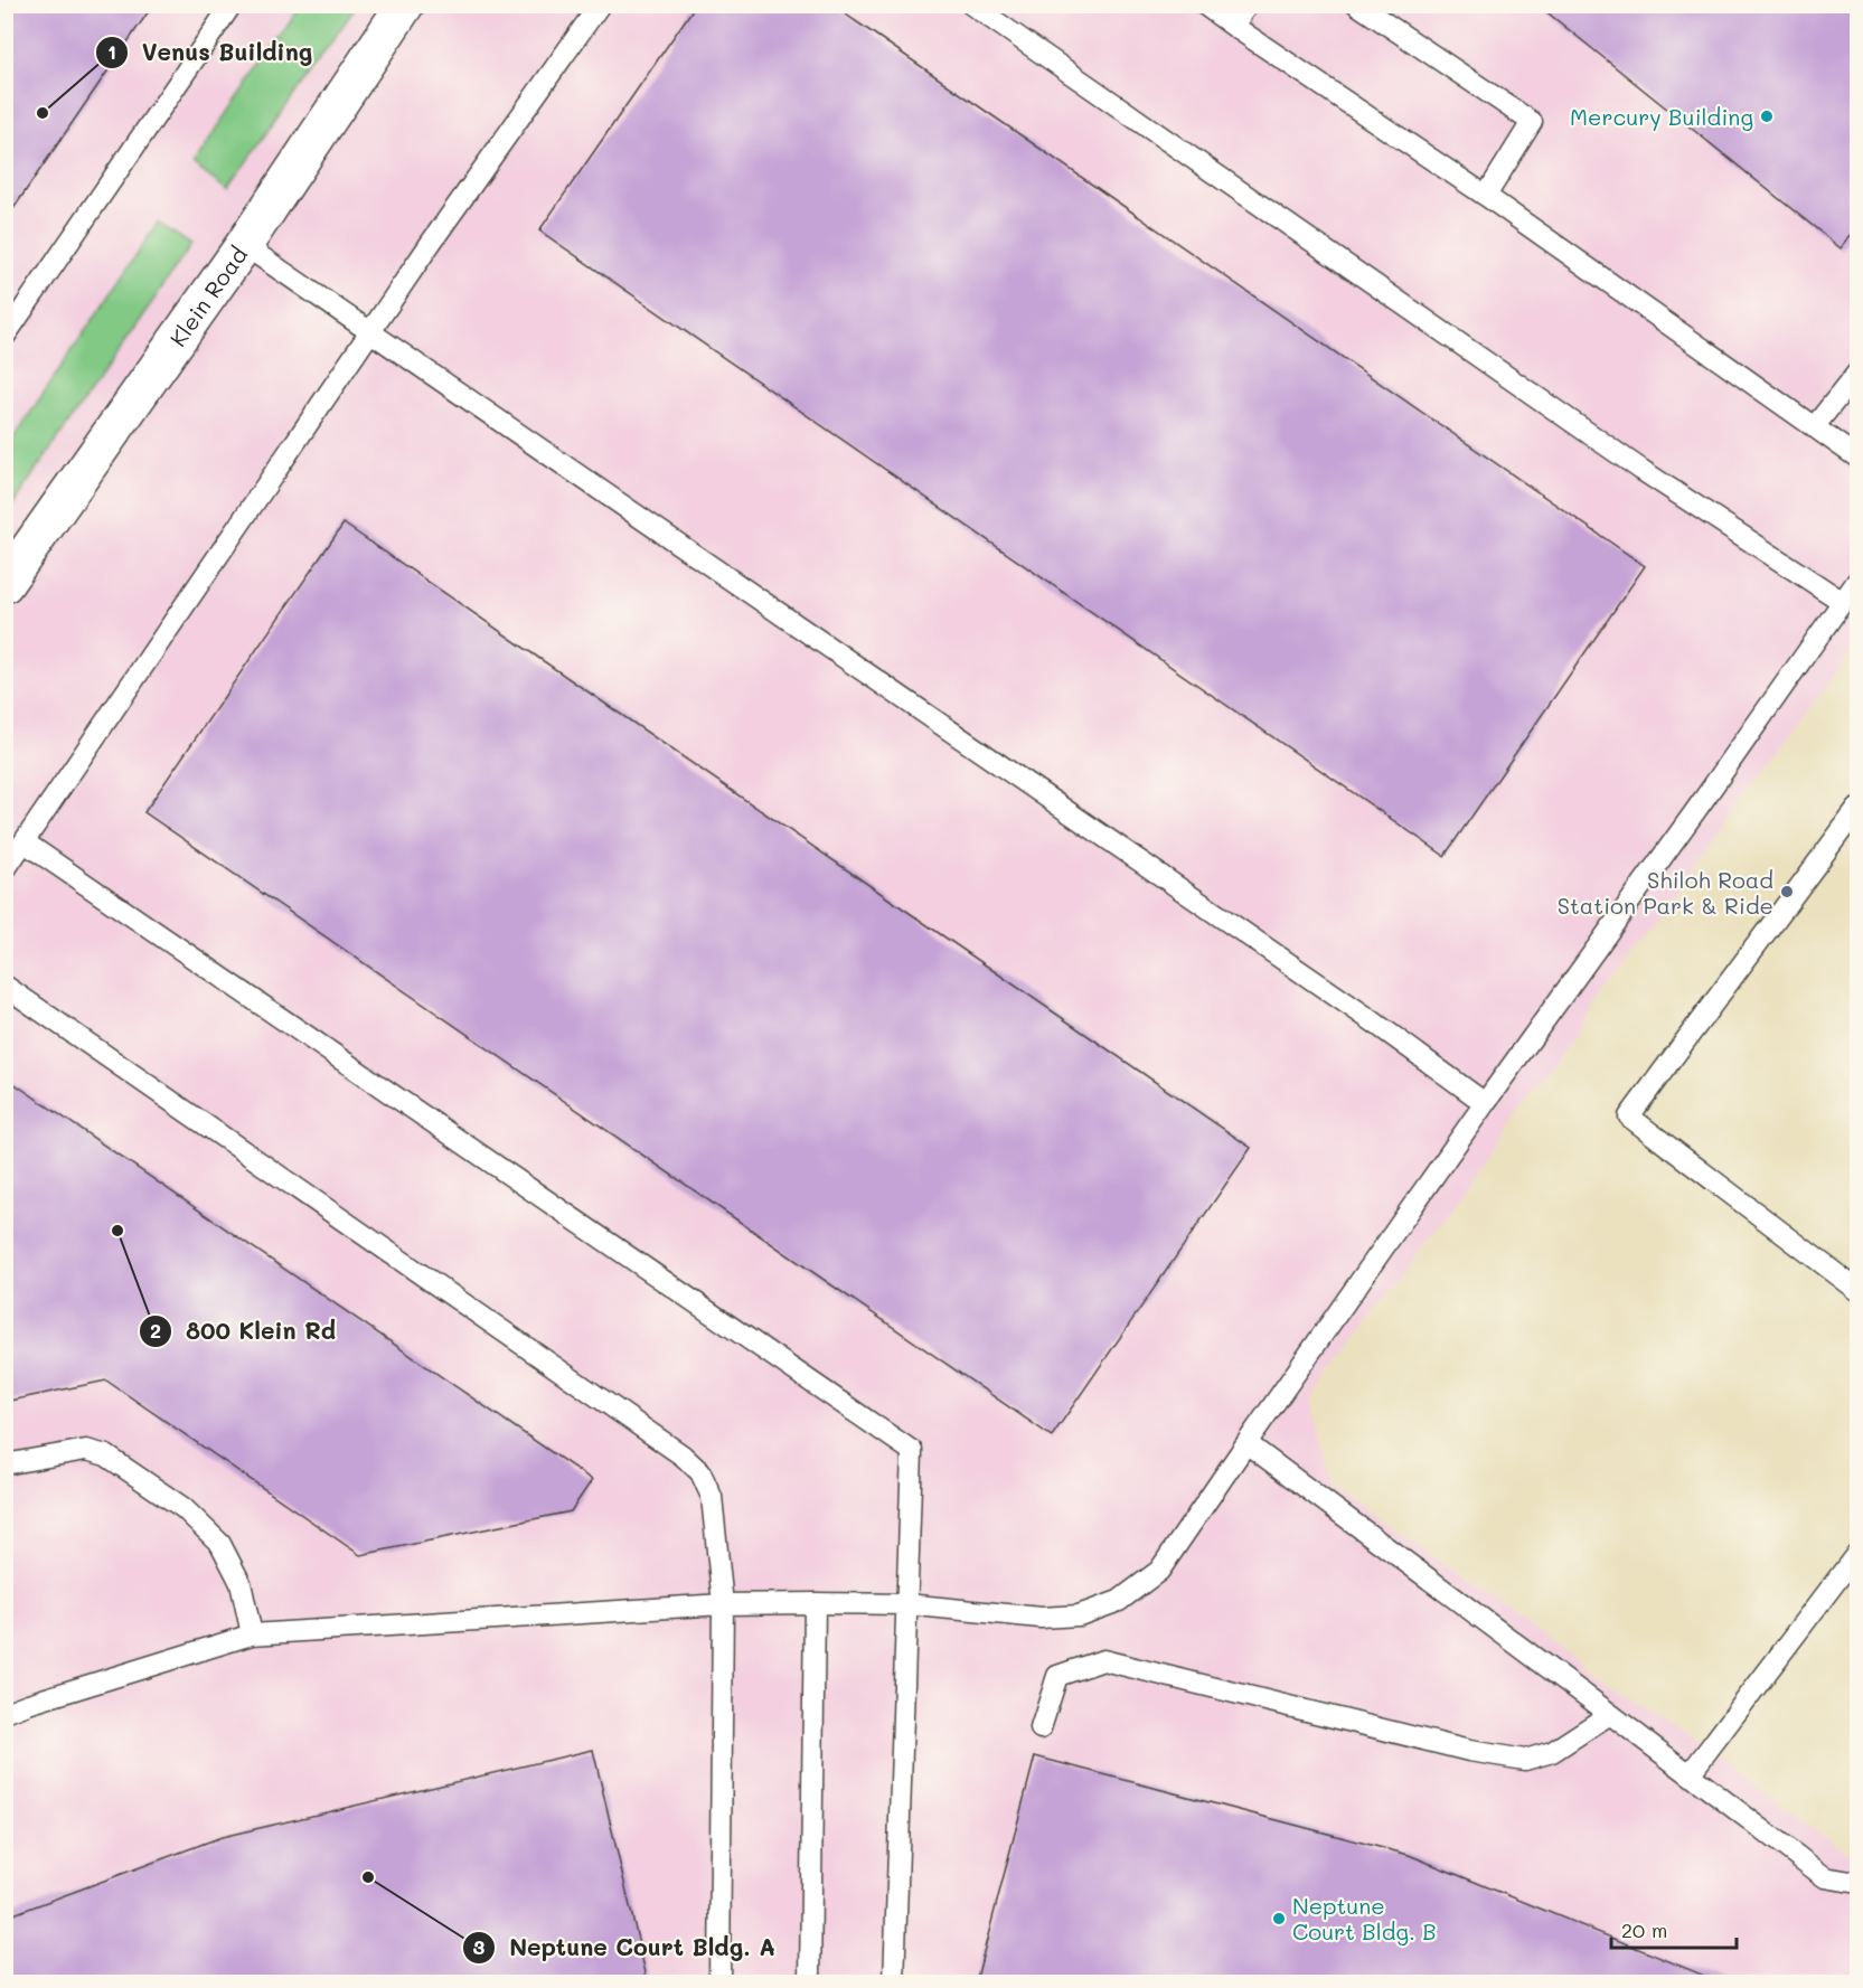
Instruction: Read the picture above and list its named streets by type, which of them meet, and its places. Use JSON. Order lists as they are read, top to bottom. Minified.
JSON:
{"streets":{"street":["Klein Road"]},"places":["Venus Building","Mercury Building","Shiloh Road Station Park & Ride","800 Klein Rd","Neptune Court Bldg. A","Neptune Court Bldg. B"],"scale_bar":"20 m"}
